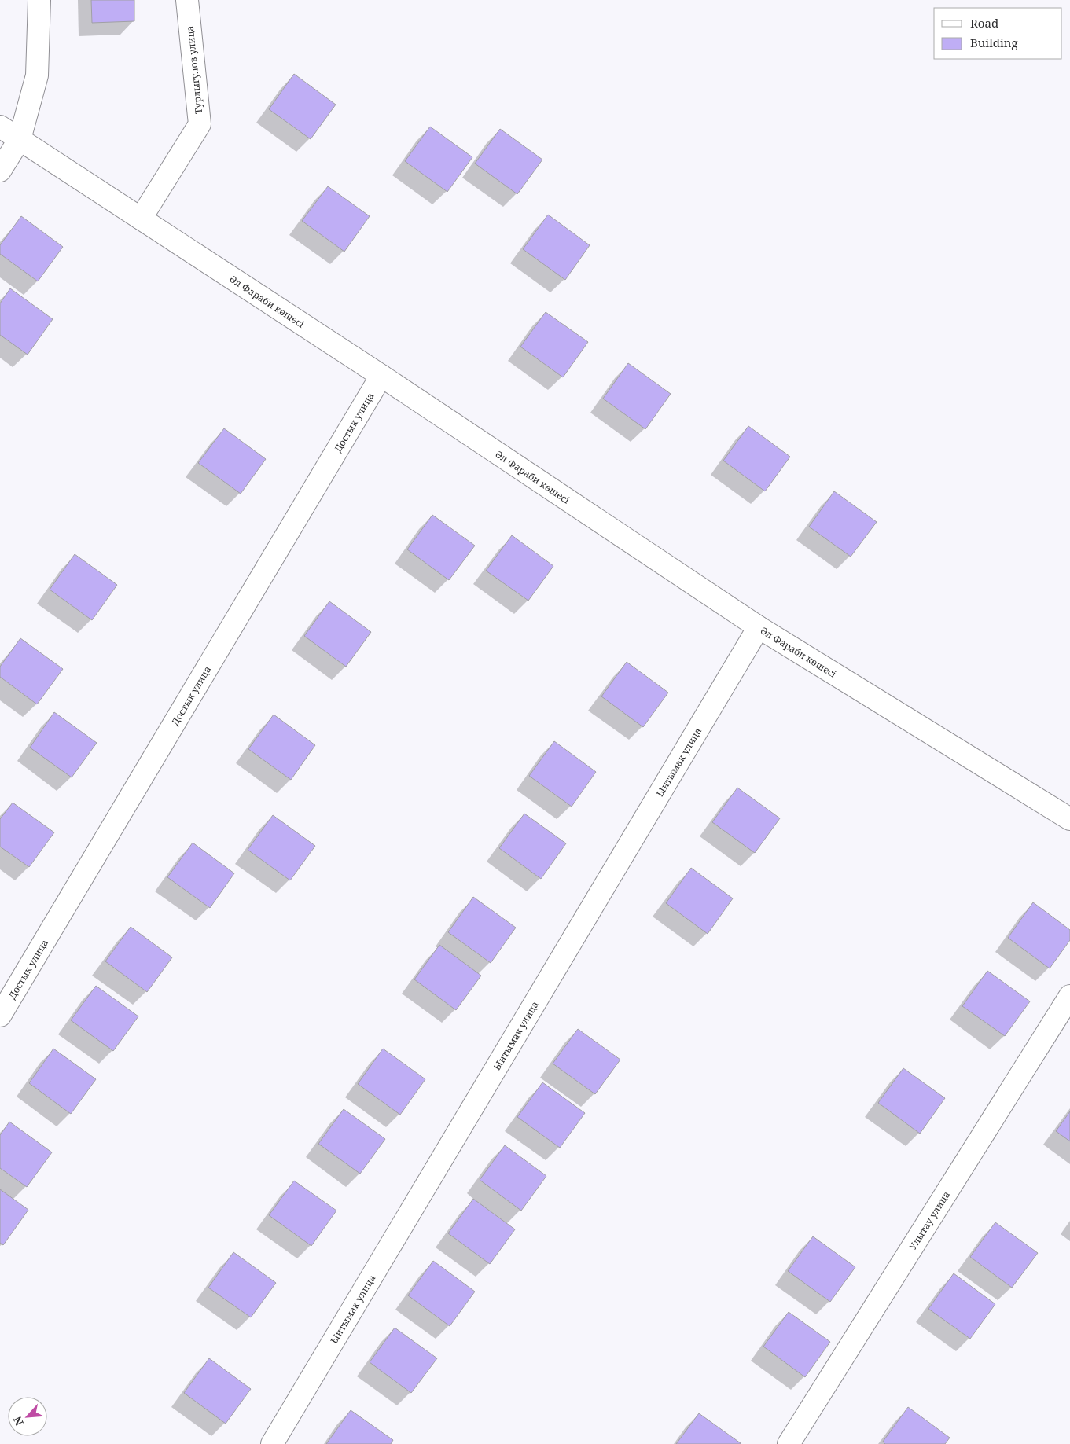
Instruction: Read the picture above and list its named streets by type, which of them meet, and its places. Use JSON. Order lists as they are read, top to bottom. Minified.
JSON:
{"streets":{"street":["Турлыгулов улица","Әл Фараби көшесі","Достык улица","Ынтымак улица","Улытау улица"]},"crossings":[["Турлыгулов улица","Әл Фараби көшесі"],["Әл Фараби көшесі","Достык улица"],["Әл Фараби көшесі","Ынтымак улица"]],"legend":["Road","Building"],"north":"bottom left"}
